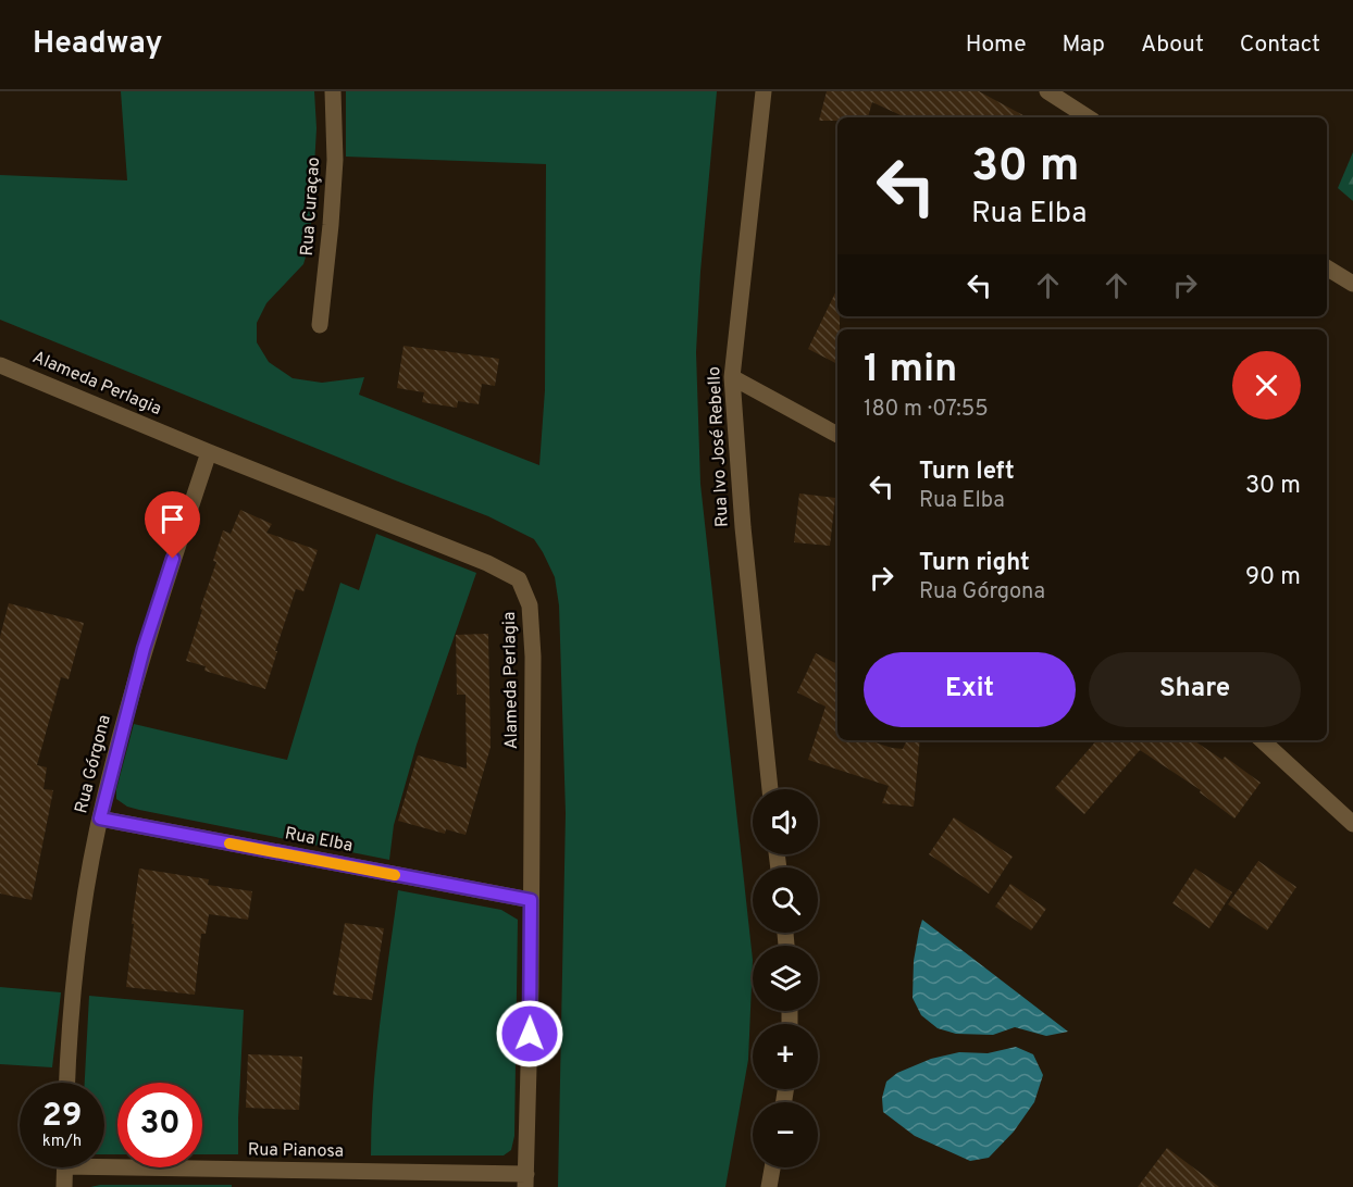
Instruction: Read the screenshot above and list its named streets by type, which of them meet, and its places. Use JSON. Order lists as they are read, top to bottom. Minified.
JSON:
{"streets":{"street":["Rua Curaçao","Alameda Perlagia","Rua Ivo José Rebello","Rua Górgona","Rua Elba","Rua Pianosa"]},"crossings":[["Alameda Perlagia","Rua Górgona"],["Alameda Perlagia","Rua Elba"],["Alameda Perlagia","Rua Pianosa"],["Rua Górgona","Rua Elba"]],"page":{"header":"Headway","nav":["Home","Map","About","Contact"],"turn":["30 m","Rua Elba"],"heading":["1 min","180 m · 07:55"],"list":[{"name":"Turn left","note":"Rua Elba","value":"30 m"},{"name":"Turn right","note":"Rua Górgona","value":"90 m"}],"buttons":["Exit","Share"],"map_buttons":["+","−"],"speed":"29 km/h","limit":"30"}}
